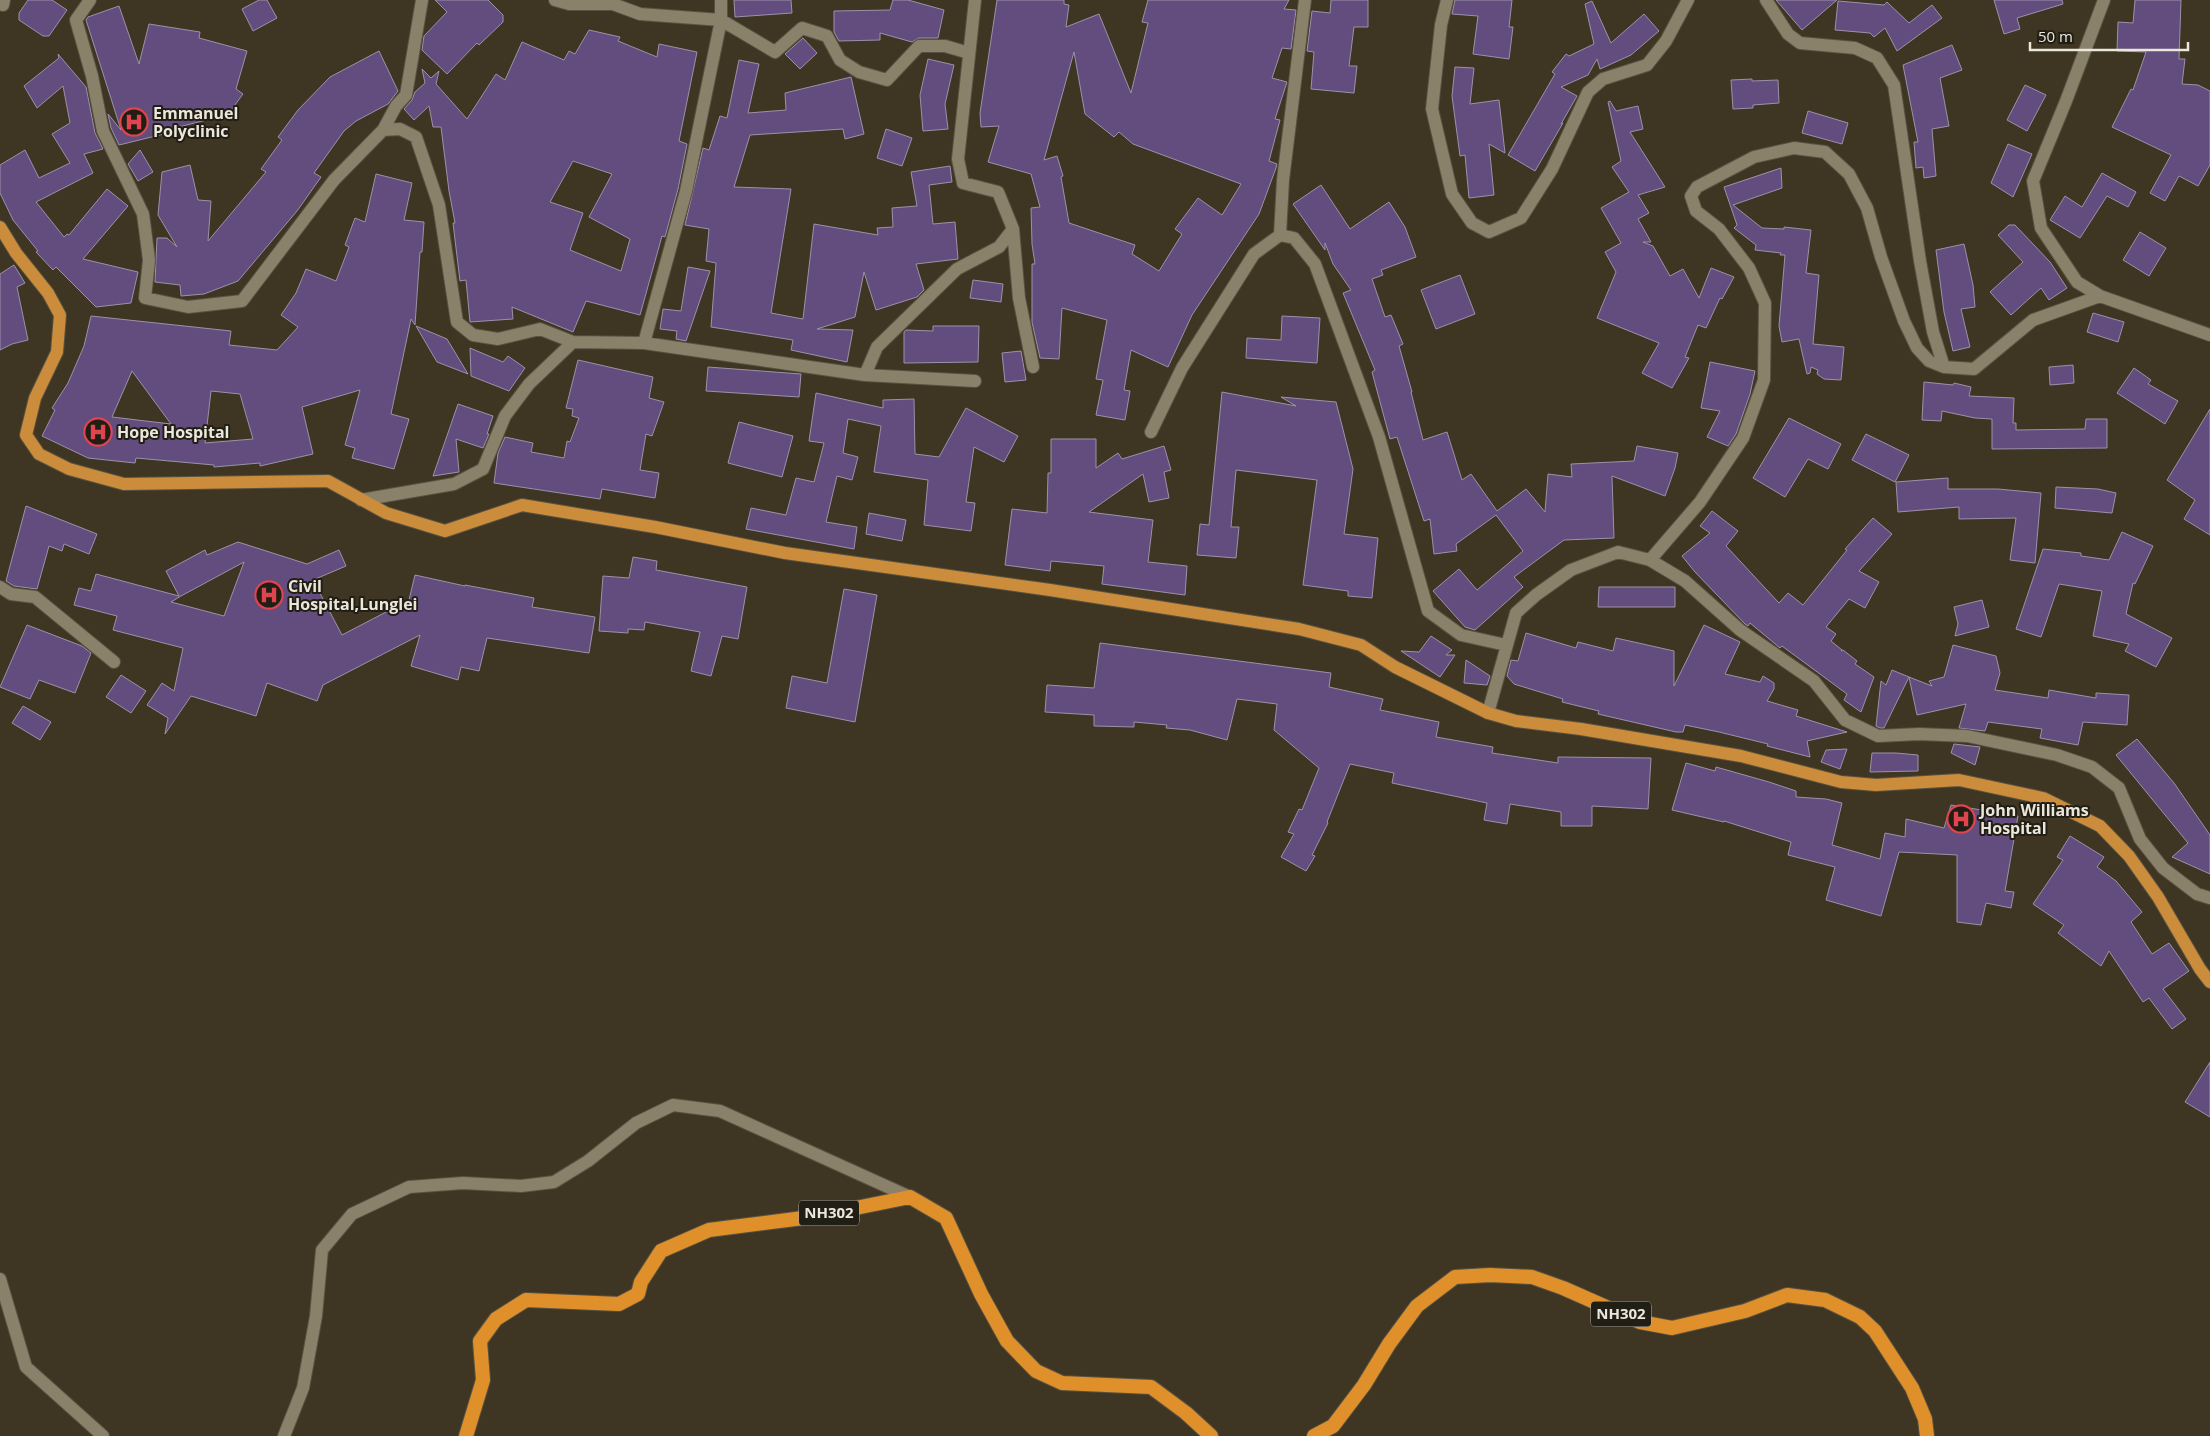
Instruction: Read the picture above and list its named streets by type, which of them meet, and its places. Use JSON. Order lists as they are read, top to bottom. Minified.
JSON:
{"streets":{"highway":["NH302"]},"places":{"hospital":["Emmanuel Polyclinic","Hope Hospital","Civil Hospital,Lunglei","John Williams Hospital"]},"scale_bar":"50 m"}
